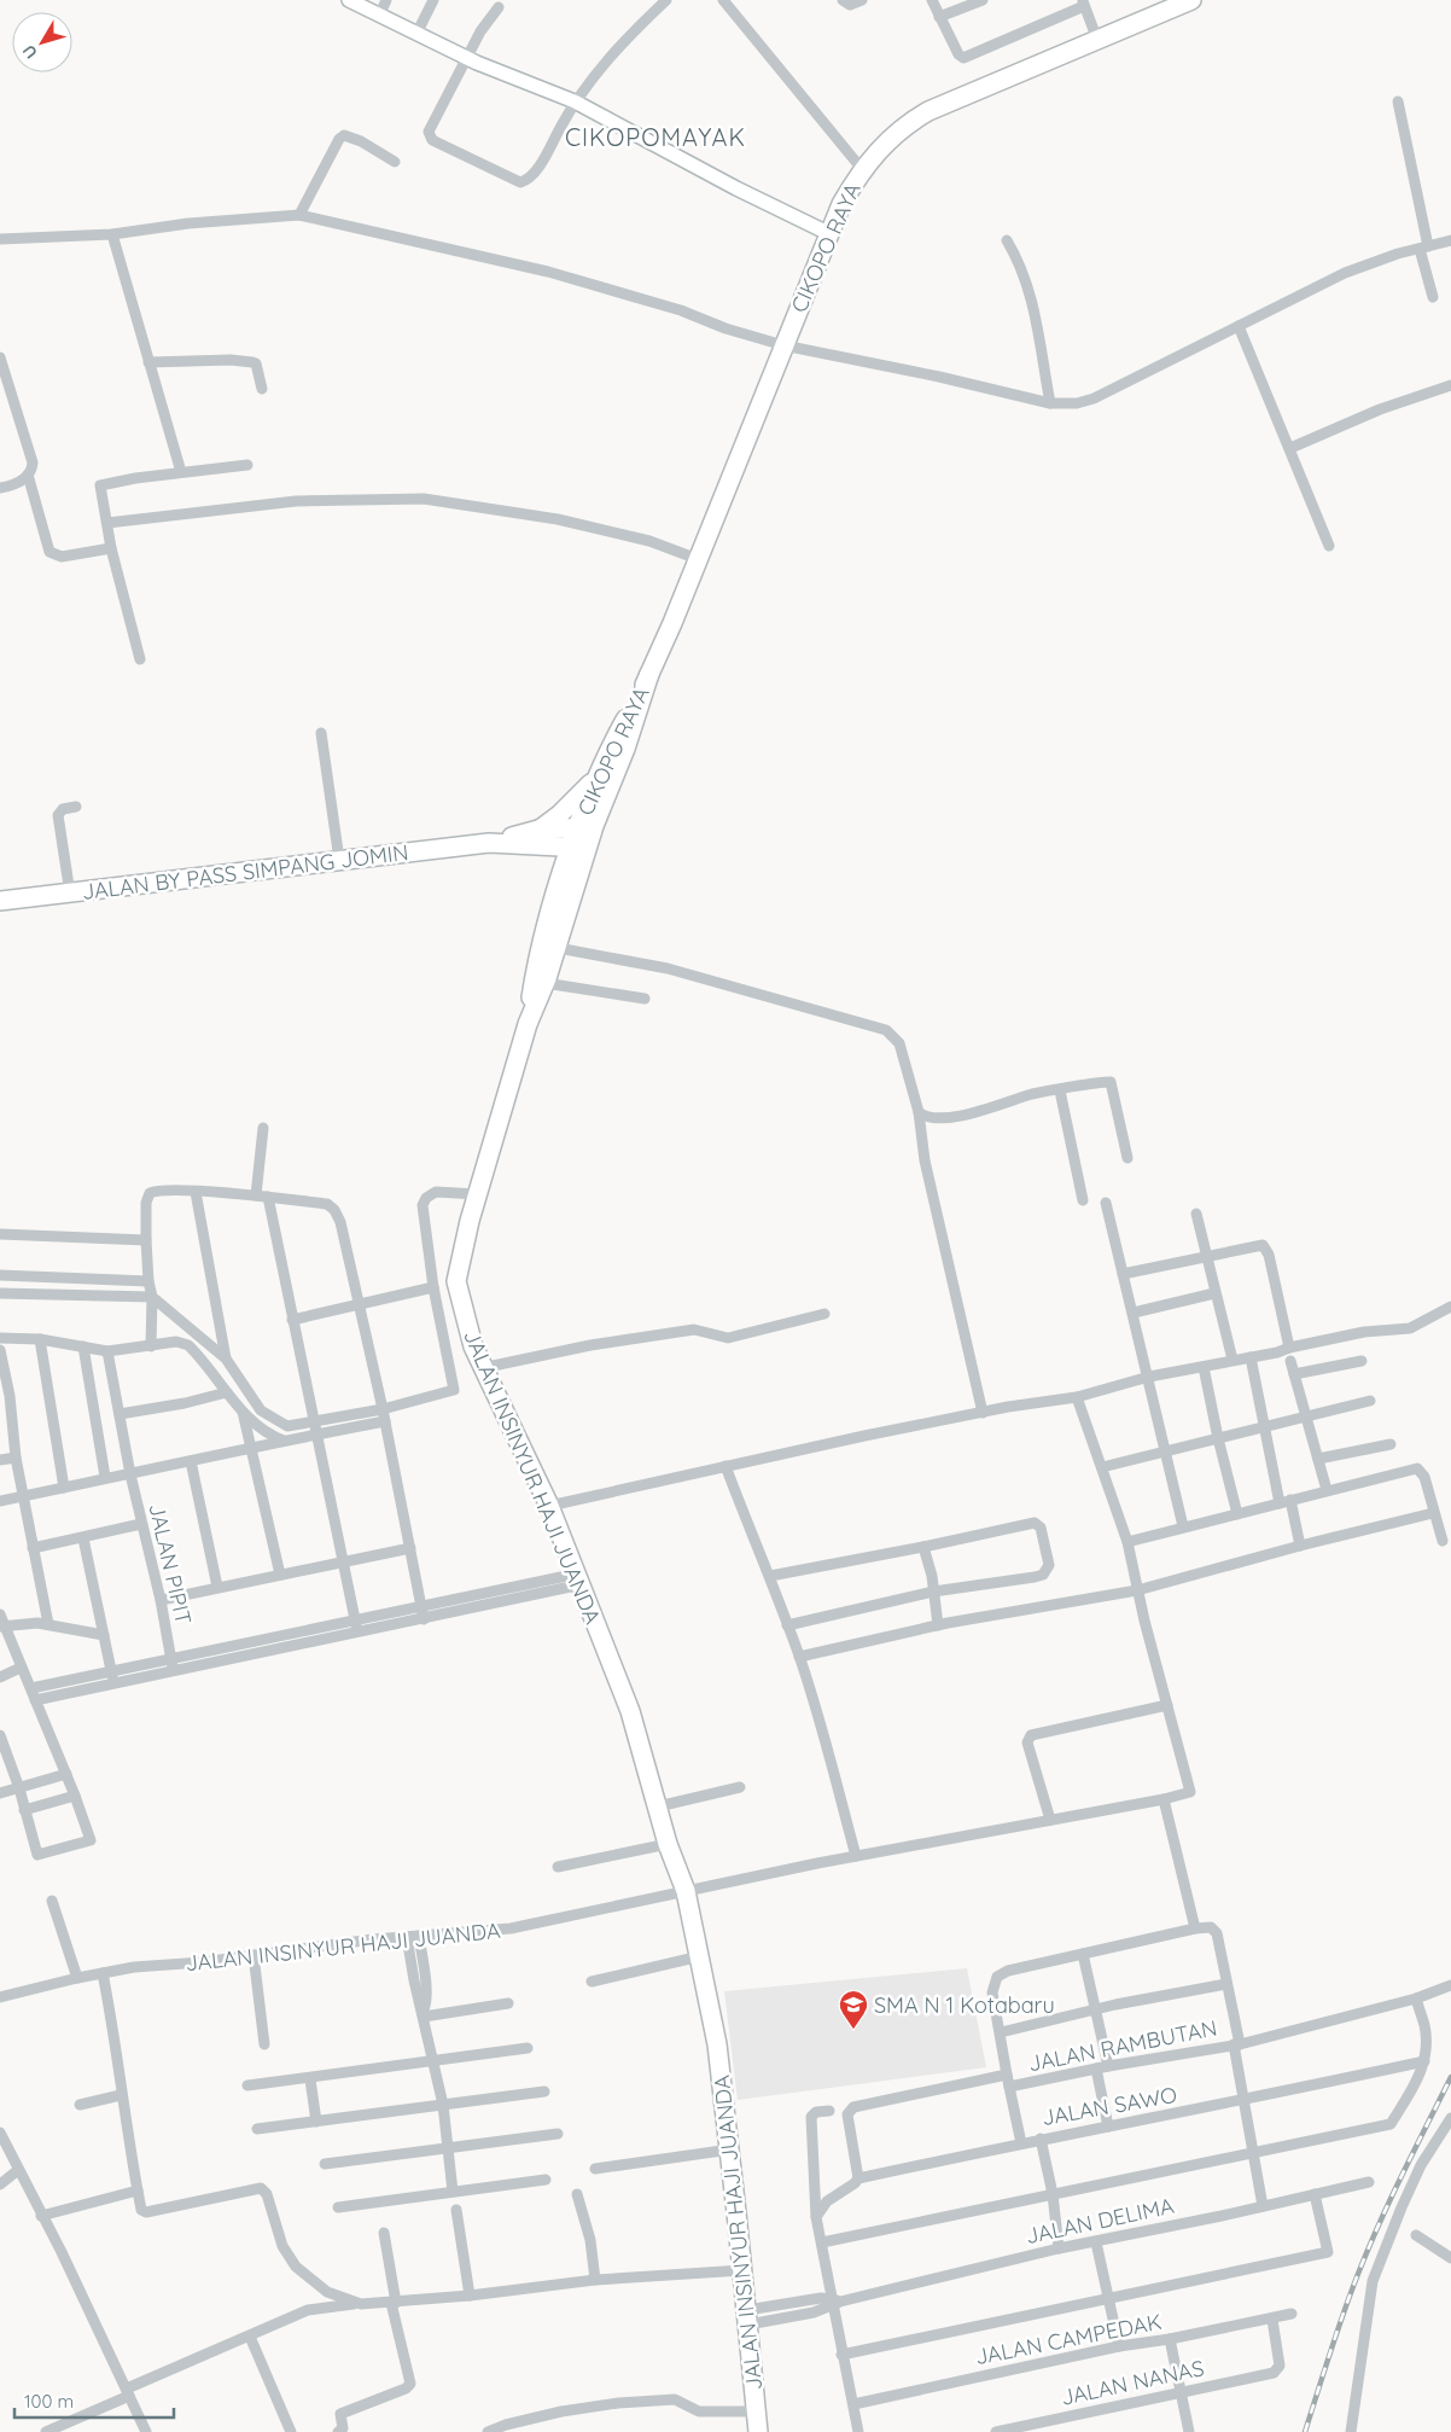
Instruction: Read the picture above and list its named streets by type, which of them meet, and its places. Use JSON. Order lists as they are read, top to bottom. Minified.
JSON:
{"streets":{"highway":["CIKOPO RAYA","JALAN BY PASS SIMPANG JOMIN","JALAN INSINYUR HAJI JUANDA"],"street":["JALAN PIPIT","JALAN RAMBUTAN","JALAN SAWO","JALAN DELIMA","JALAN CAMPEDAK","JALAN NANAS"]},"crossings":[["CIKOPO RAYA","JALAN BY PASS SIMPANG JOMIN"],["JALAN BY PASS SIMPANG JOMIN","JALAN INSINYUR HAJI JUANDA"],["JALAN INSINYUR HAJI JUANDA","JALAN DELIMA"],["JALAN RAMBUTAN","JALAN SAWO"],["JALAN CAMPEDAK","JALAN NANAS"]],"districts":["CIKOPOMAYAK"],"places":{"school or university":["SMA N 1 Kotabaru"]},"scale_bar":"100 m","north":"bottom left"}
